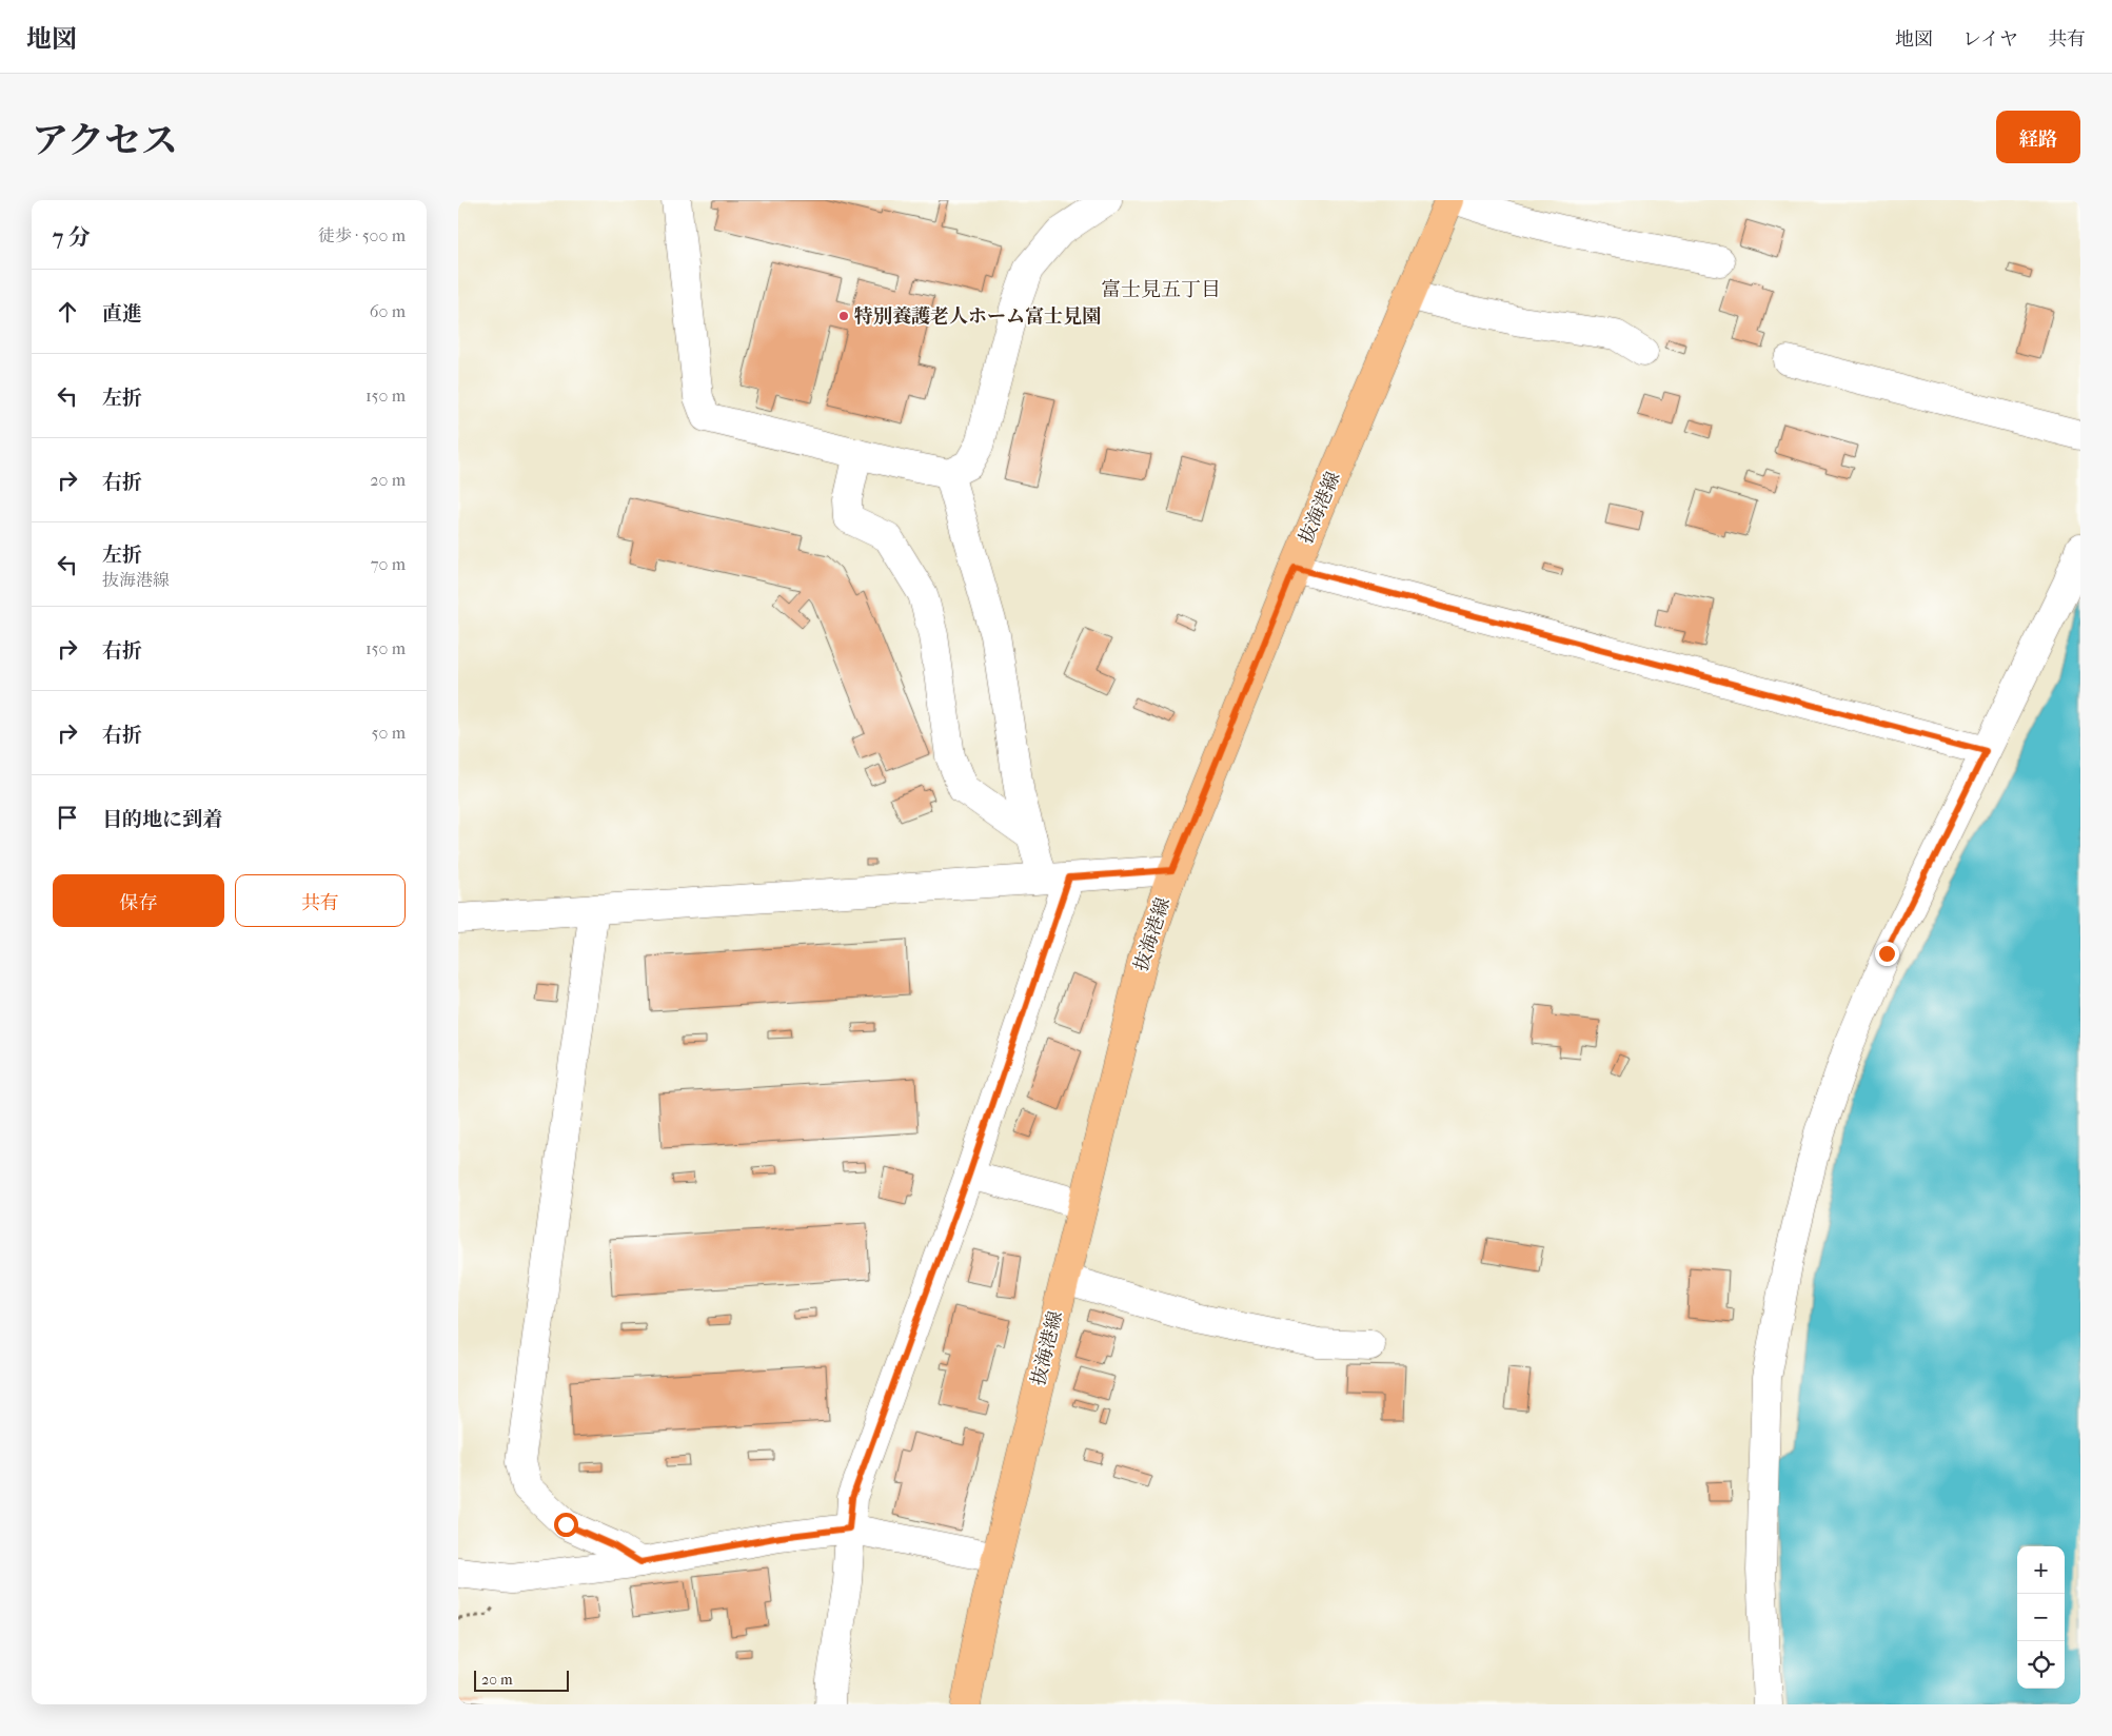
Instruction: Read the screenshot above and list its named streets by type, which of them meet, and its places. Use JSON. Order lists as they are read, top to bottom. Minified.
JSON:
{"streets":{"main road":["抜海港線"]},"districts":["富士見五丁目"],"places":["特別養護老人ホーム富士見園"],"scale_bar":"20 m","page":{"header":"地図","nav":["地図","レイヤ","共有"],"title":"アクセス","buttons":["経路",["保存","共有"]],"heading":["7 分","徒歩 · 500 m"],"list":[["直進","60 m"],["左折","150 m"],["右折","20 m"],["左折","抜海港線","70 m"],["右折","150 m"],["右折","50 m"],"目的地に到着"],"map_buttons":["+","−"],"scale":"20 m"}}
